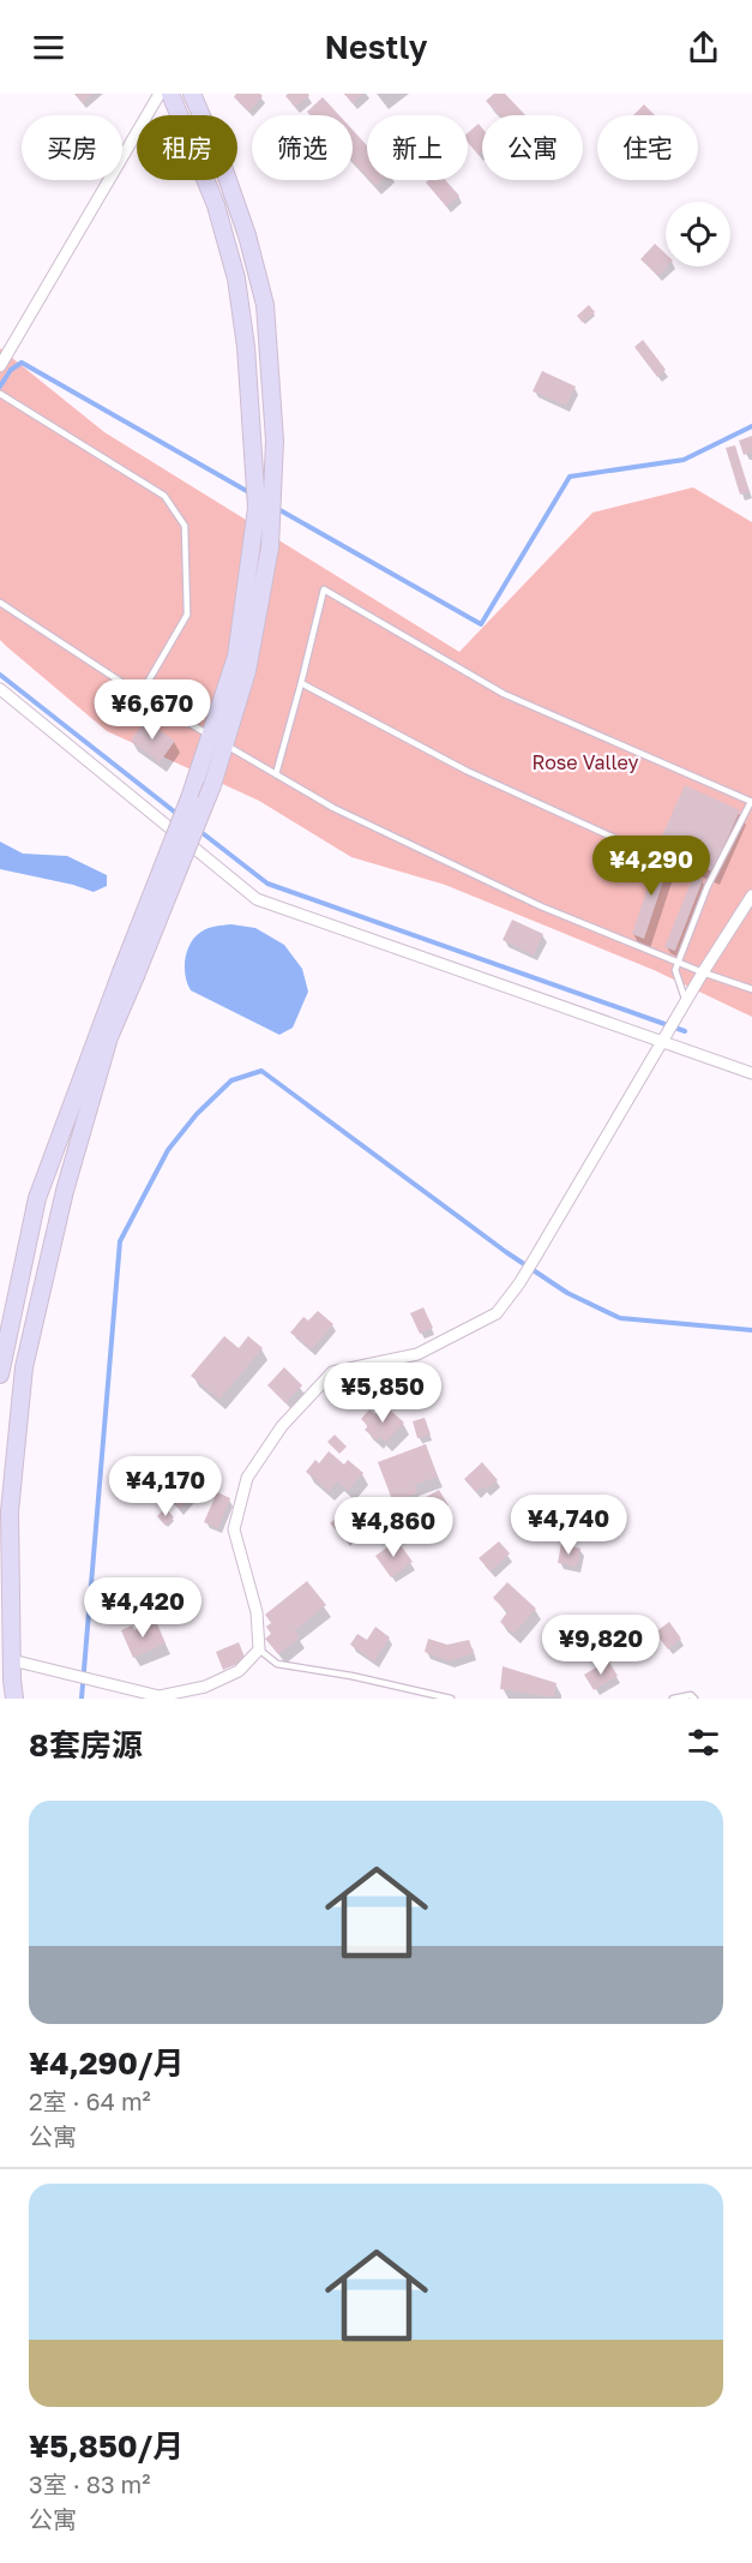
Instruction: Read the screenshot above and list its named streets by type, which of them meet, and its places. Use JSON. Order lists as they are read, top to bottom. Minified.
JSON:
{"parks":["Rose Valley"],"page":{"header":"Nestly","chip":["买房","租房","筛选","新上","公寓","住宅"],"price":["¥6,670","¥4,290","¥5,850","¥4,170","¥4,740","¥4,860","¥4,420","¥9,820"],"heading":"8套房源","list":[{"name":"¥4,290/月","note":"2室 · 64 m² · 公寓"},{"name":"¥5,850/月","note":"3室 · 83 m² · 公寓"}]}}
